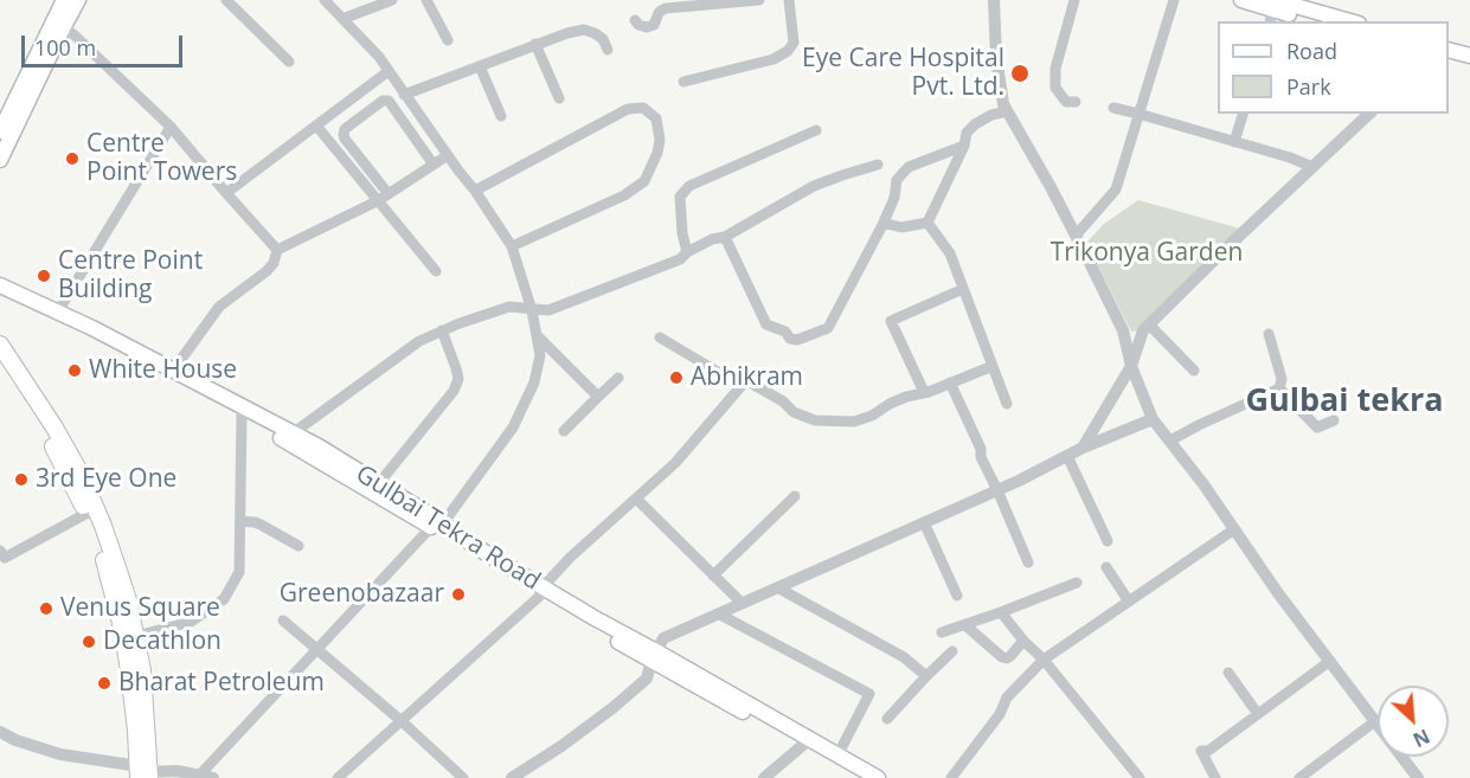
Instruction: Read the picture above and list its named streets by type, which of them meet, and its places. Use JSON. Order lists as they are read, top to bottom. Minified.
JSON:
{"streets":{"main road":["Gulbai Tekra Road"]},"districts":["Gulbai tekra"],"parks":["Trikonya Garden"],"places":["Eye Care Hospital Pvt. Ltd.","Centre Point Towers","Centre Point Building","White House","Abhikram","3rd Eye One","Greenobazaar","Venus Square","Decathlon","Bharat Petroleum"],"legend":["Road","Park"],"scale_bar":"100 m","north":"bottom right"}
